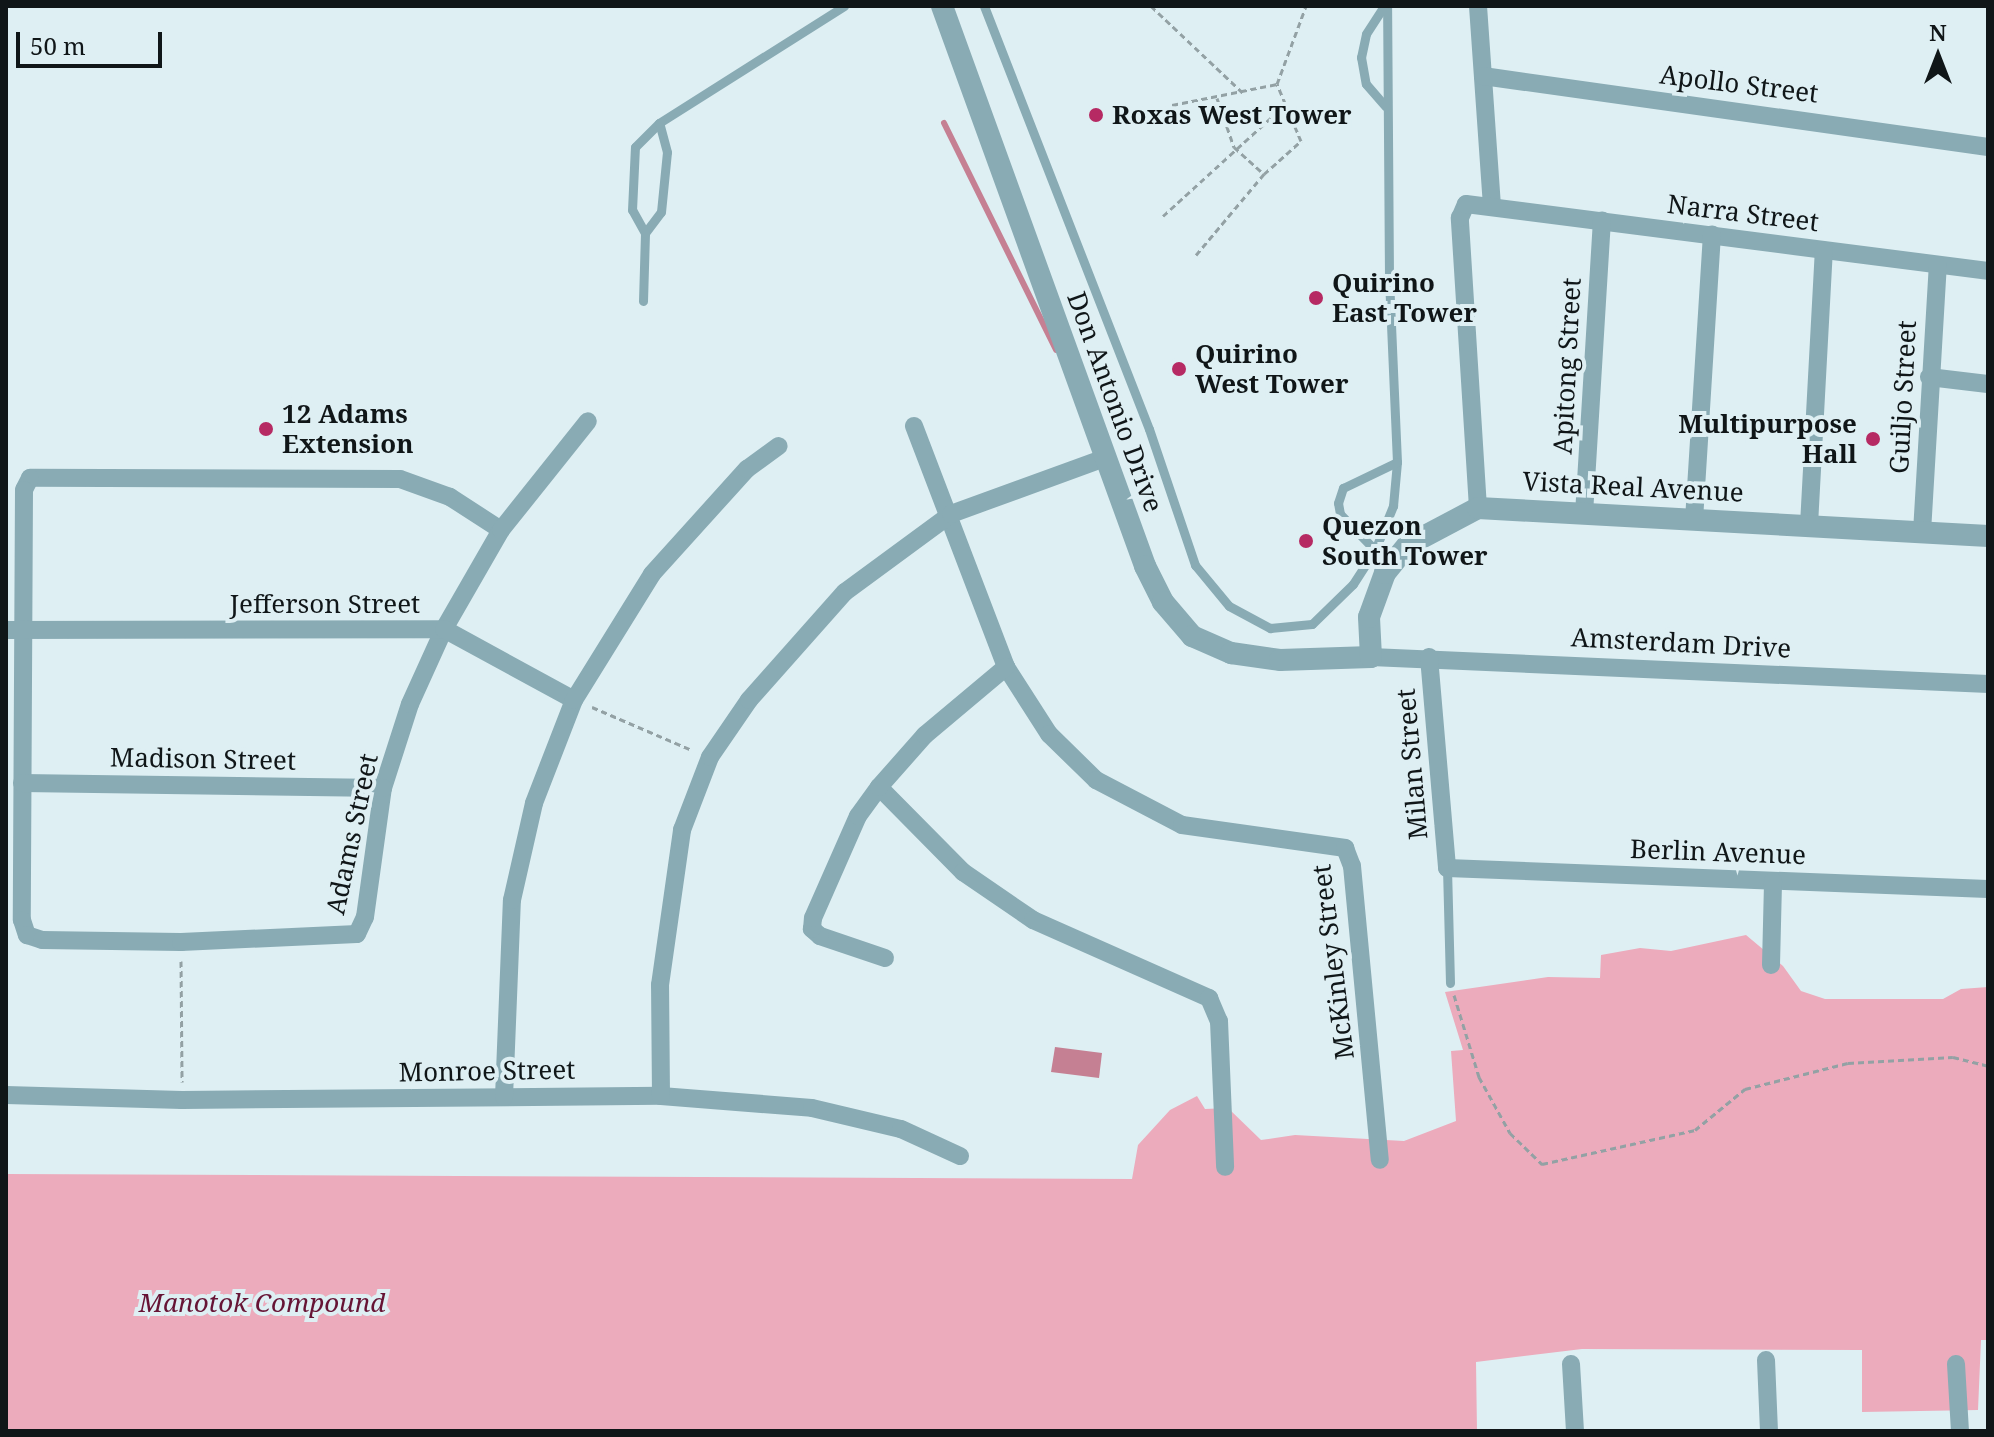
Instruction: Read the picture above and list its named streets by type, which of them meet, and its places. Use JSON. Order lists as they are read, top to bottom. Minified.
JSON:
{"streets":{"street":["Apollo Street","Narra Street","Apitong Street","Guiljo Street","Don Antonio Drive","Vista Real Avenue","Jefferson Street","Amsterdam Drive","Madison Street","Milan Street","Adams Street","Berlin Avenue","McKinley Street","Monroe Street"]},"crossings":[["Narra Street","Apitong Street"],["Narra Street","Guiljo Street"],["Apitong Street","Vista Real Avenue"],["Guiljo Street","Vista Real Avenue"],["Don Antonio Drive","Amsterdam Drive"],["Jefferson Street","Adams Street"],["Amsterdam Drive","Milan Street"],["Madison Street","Adams Street"],["Milan Street","Berlin Avenue"]],"parks":["Manotok Compound"],"places":["Roxas West Tower","Quirino East Tower","Quirino West Tower","12 Adams Extension","Multipurpose Hall","Quezon South Tower"],"scale_bar":"50 m","north":"top"}
